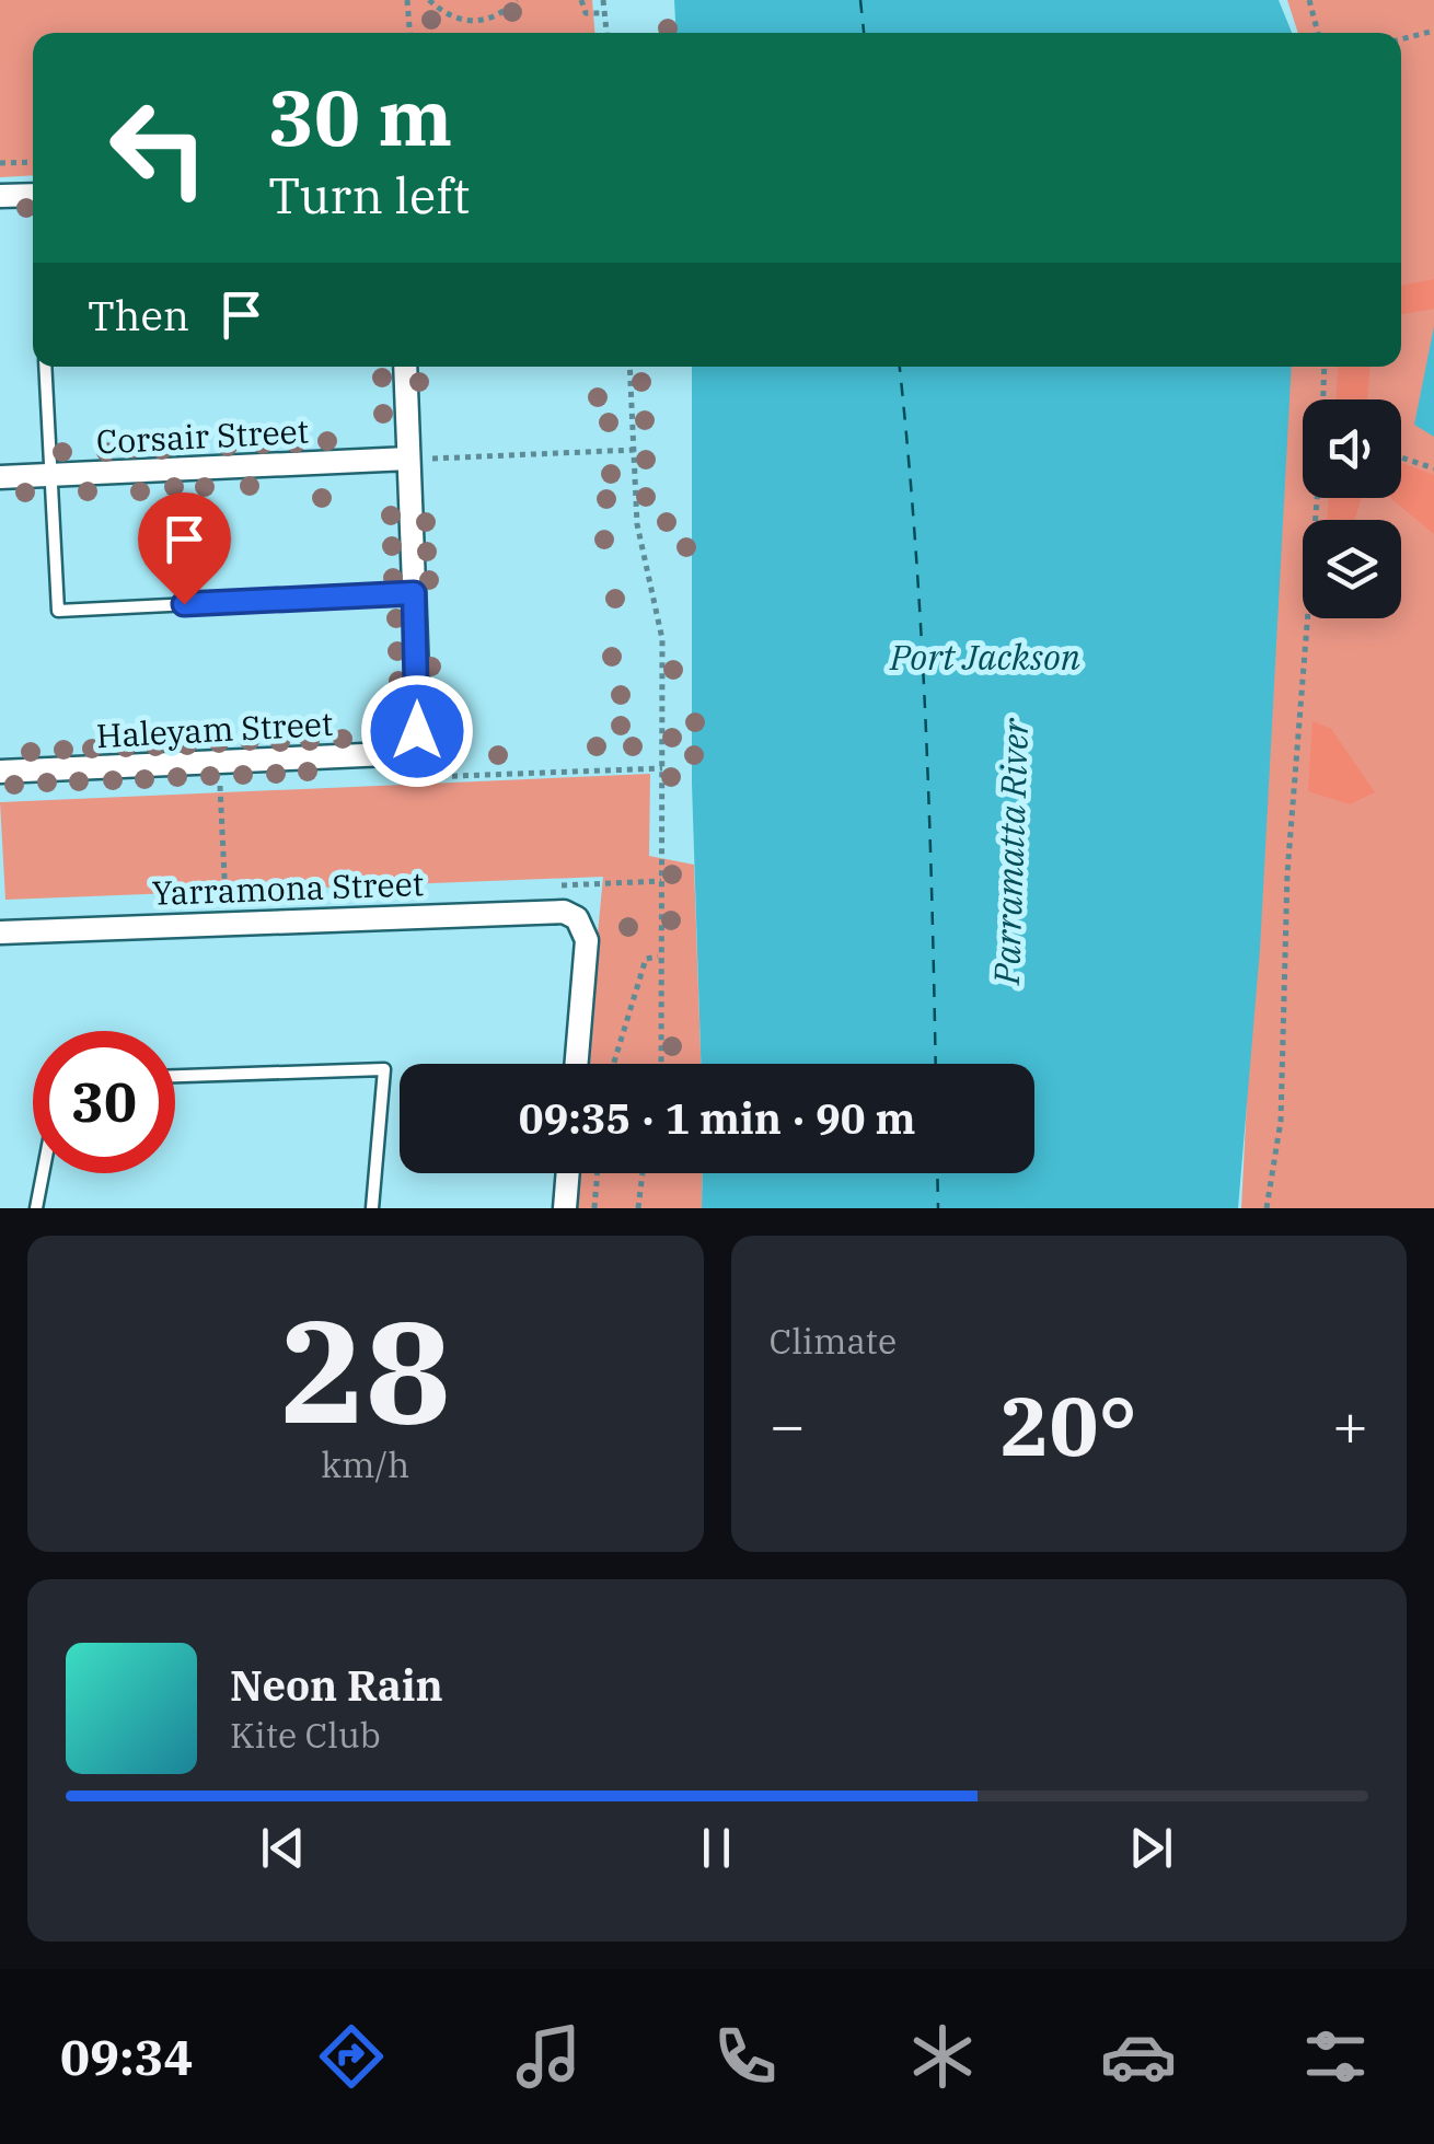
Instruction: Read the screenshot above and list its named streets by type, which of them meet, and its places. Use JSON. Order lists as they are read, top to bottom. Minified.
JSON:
{"streets":{"street":["Corsair Street","Haleyam Street","Yarramona Street"]},"water":["Port Jackson","Parramatta River"],"page":{"turn":["30 m","Turn left"],"then":"Then","limit":"30","trip":"09:35 · 1 min · 90 m","tile":[["28","km/h"],"Climate"],"heat":["−","20°","+"],"song":["Neon Rain","Kite Club"],"tabs":"09:34"}}
